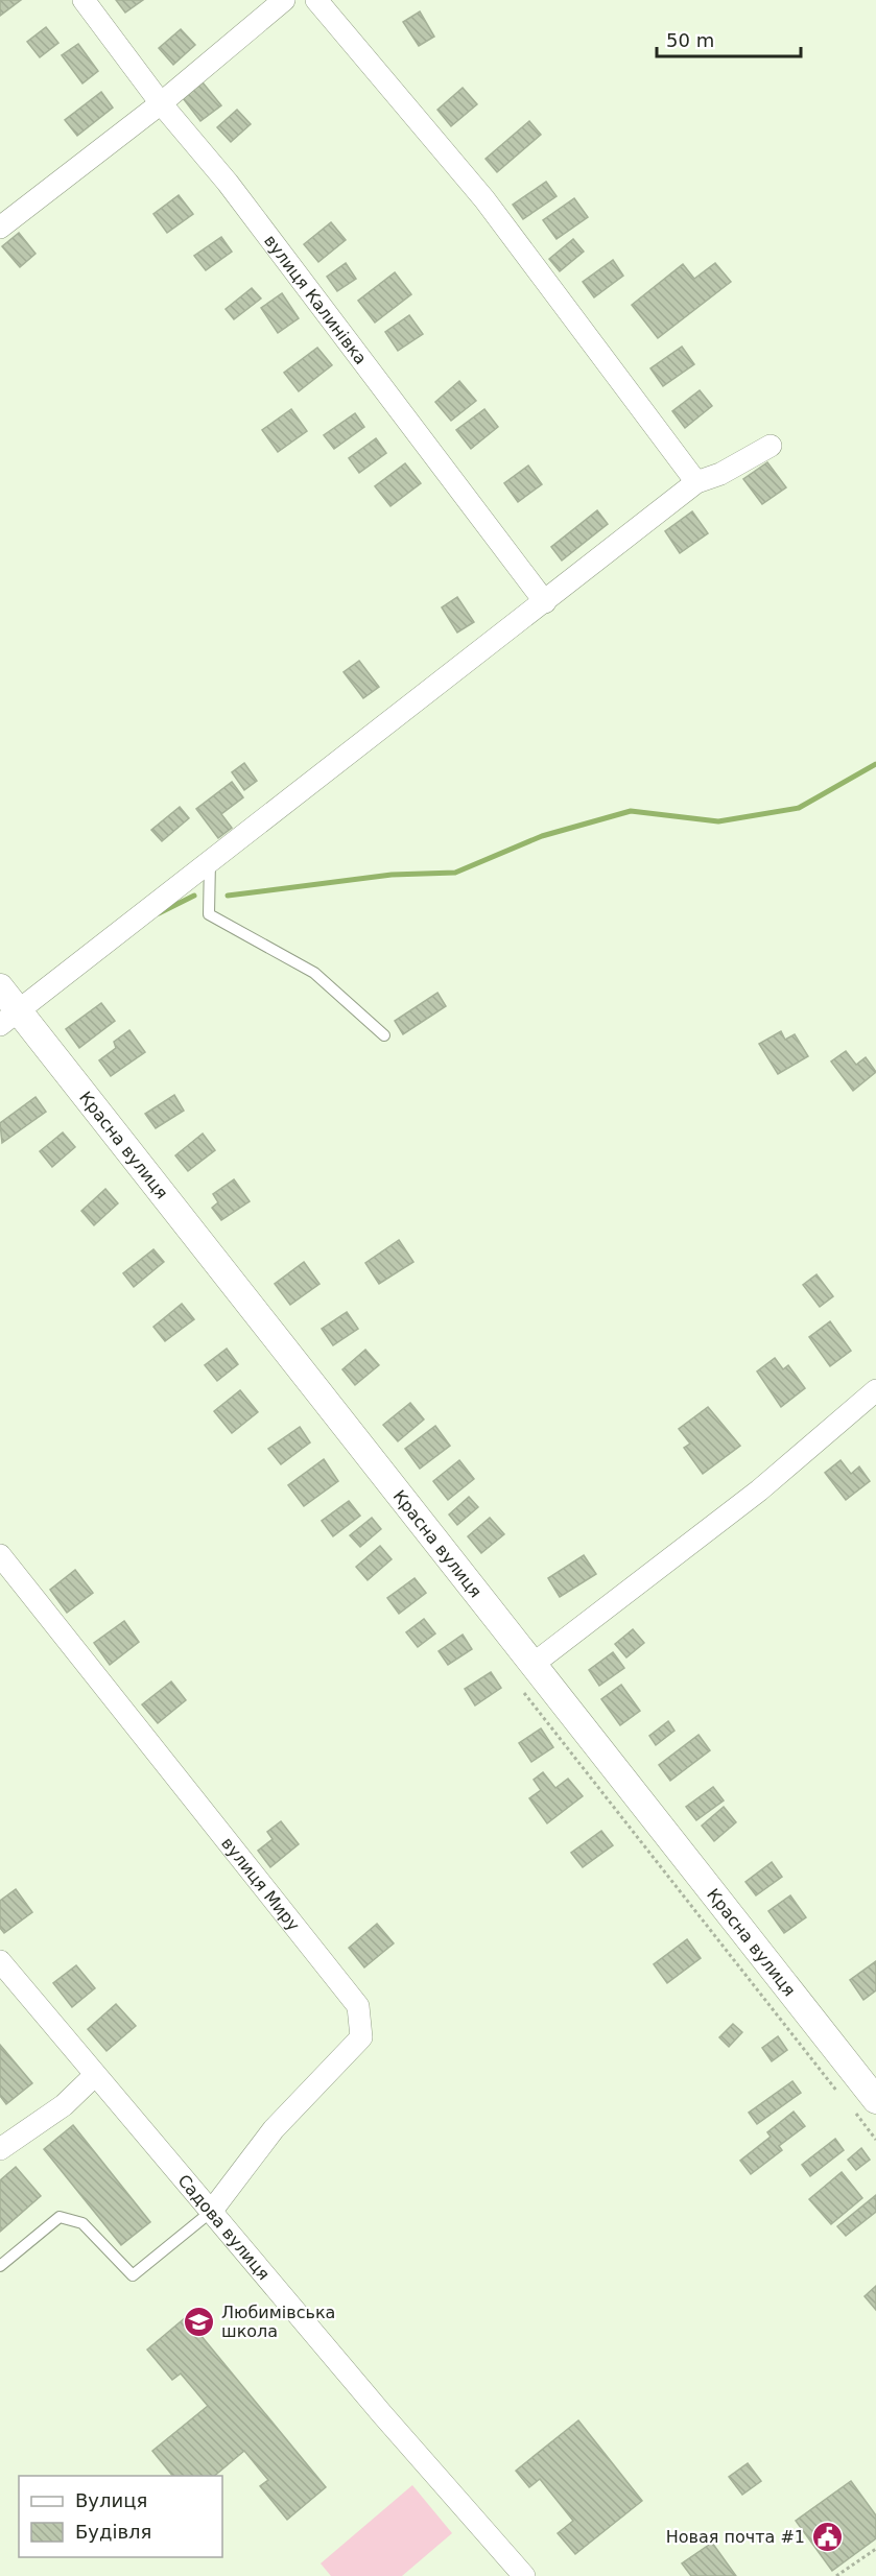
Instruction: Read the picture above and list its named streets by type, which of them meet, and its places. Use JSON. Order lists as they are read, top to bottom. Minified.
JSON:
{"streets":{"street":["вулиця Калинівка","Красна вулиця","вулиця Миру","Садова вулиця"]},"crossings":[["вулиця Миру","Садова вулиця"]],"places":{"school or university":["Любимівська школа"],"public building":["Новая почта #1"]},"legend":["Вулиця","Будівля"],"scale_bar":"50 m"}
